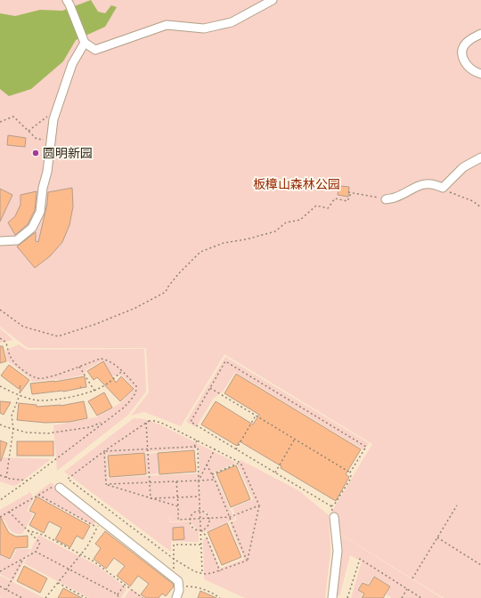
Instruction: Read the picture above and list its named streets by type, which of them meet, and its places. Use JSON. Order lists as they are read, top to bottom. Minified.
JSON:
{"parks":["板樟山森林公园"],"places":["圆明新园"]}
